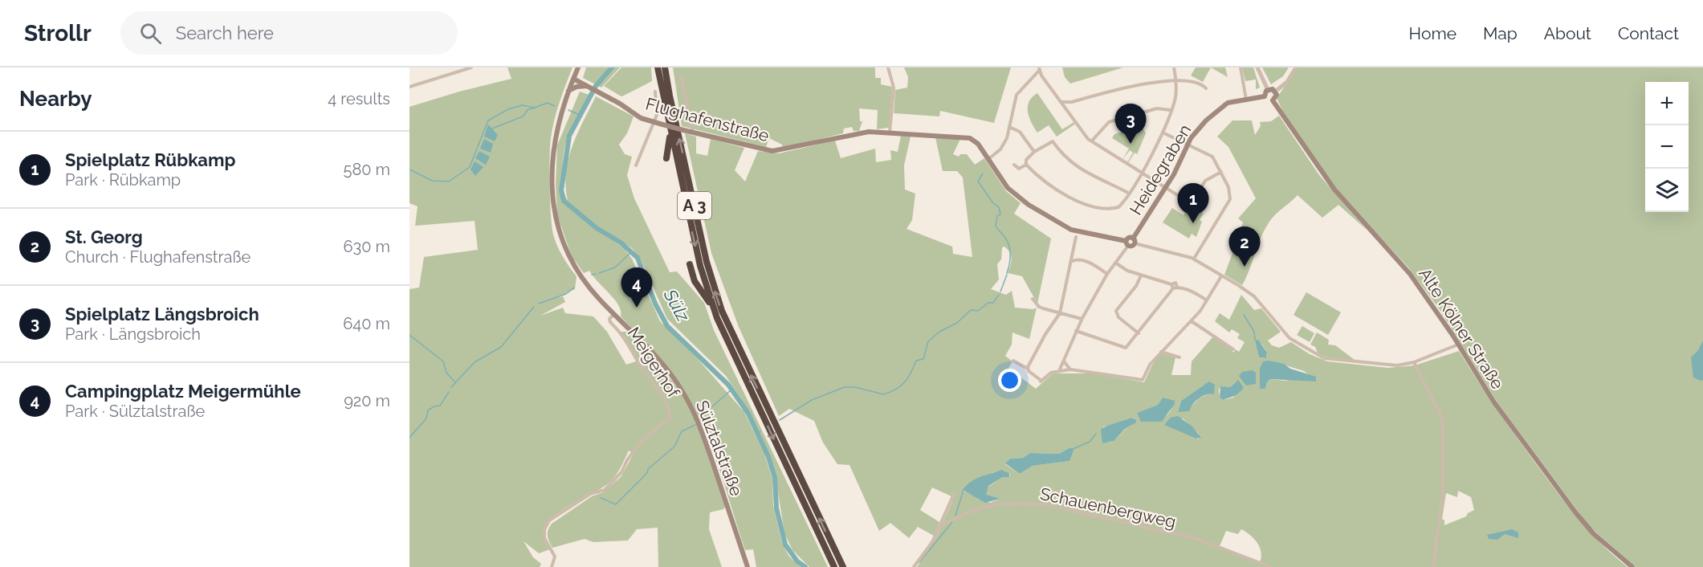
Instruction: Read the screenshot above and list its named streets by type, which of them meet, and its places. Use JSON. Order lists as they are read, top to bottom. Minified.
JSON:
{"streets":{"highway":["A 3"],"main road":["Flughafenstraße","Heidegraben","Alte Kölner Straße","Sülztalstraße"],"street":["Meigerhof","Schauenbergweg"]},"crossings":[["Heidegraben","Alte Kölner Straße"],["Meigerhof","Sülztalstraße"]],"water":["Sülz"],"page":{"header":"Strollr","search":"Search here","nav":["Home","Map","About","Contact"],"heading":["Nearby","4 results"],"map_buttons":["+","−"],"pins":["3","1","2","4"],"list":[{"mark":"1","name":"Spielplatz Rübkamp","note":"Park · Rübkamp","value":"580 m"},{"mark":"2","name":"St. Georg","note":"Church · Flughafenstraße","value":"630 m"},{"mark":"3","name":"Spielplatz Längsbroich","note":"Park · Längsbroich","value":"640 m"},{"mark":"4","name":"Campingplatz Meigermühle","note":"Park · Sülztalstraße","value":"920 m"}]}}
